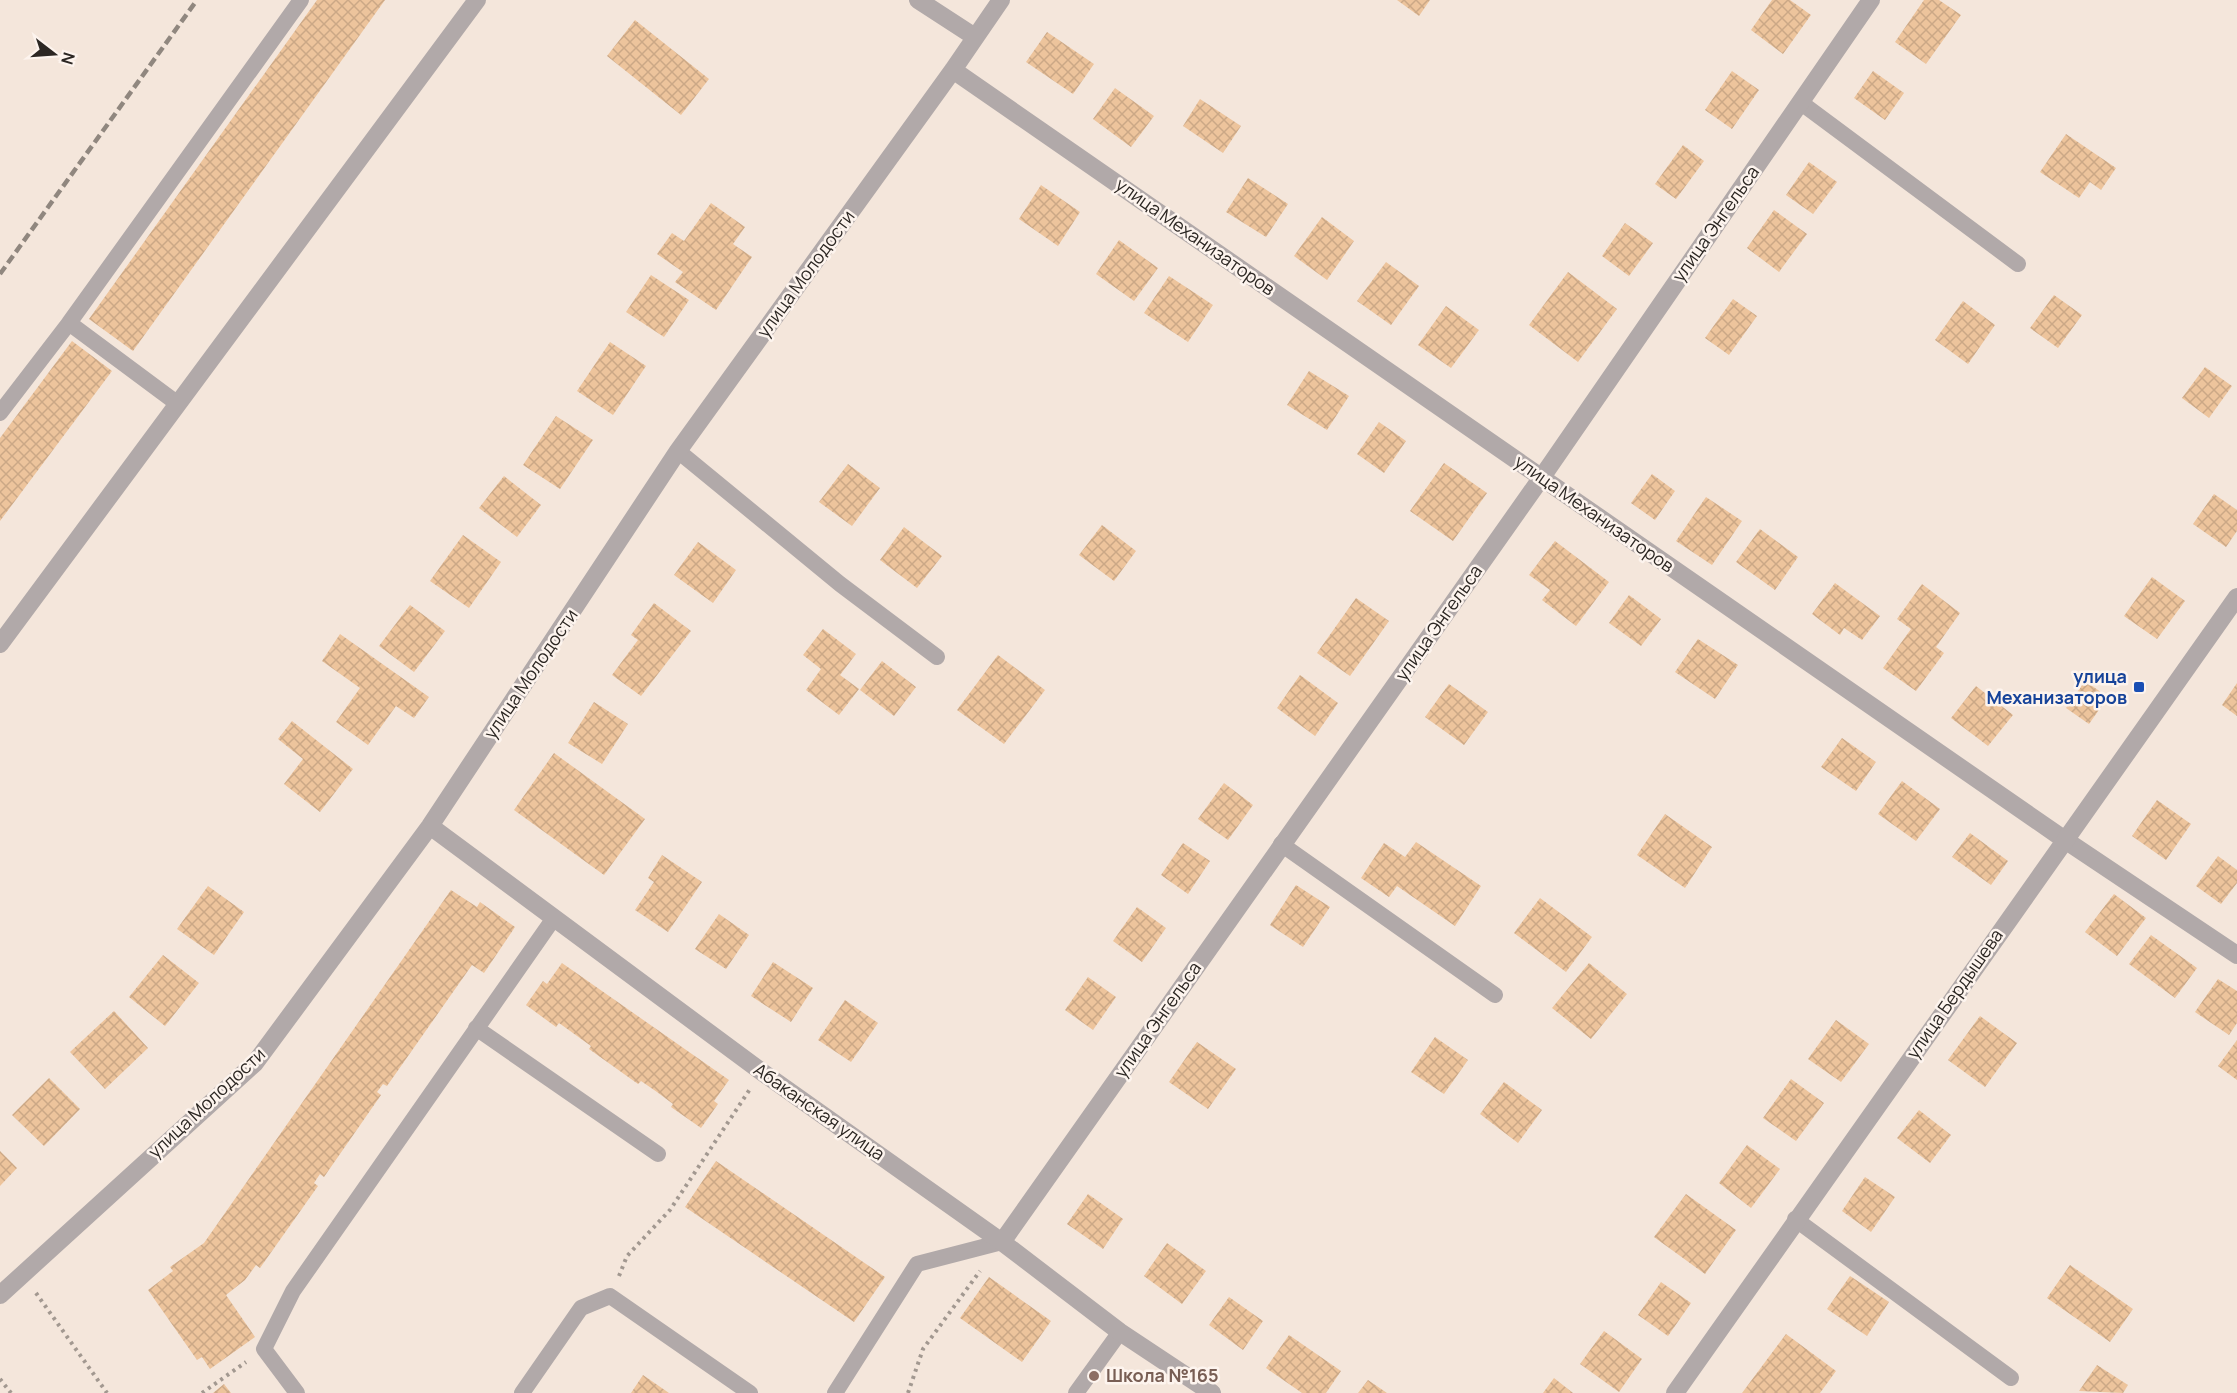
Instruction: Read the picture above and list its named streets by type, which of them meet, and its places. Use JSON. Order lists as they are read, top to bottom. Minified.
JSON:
{"streets":{"street":["улица Энгельса","улица Механизаторов","улица Молодости","улица Бердышева","Абаканская улица"]},"crossings":[["улица Энгельса","улица Механизаторов"],["улица Энгельса","Абаканская улица"],["улица Механизаторов","улица Молодости"],["улица Механизаторов","улица Бердышева"],["улица Молодости","Абаканская улица"]],"places":{"transit":["улица Механизаторов"],"other":["Школа №165"]},"north":"right"}
